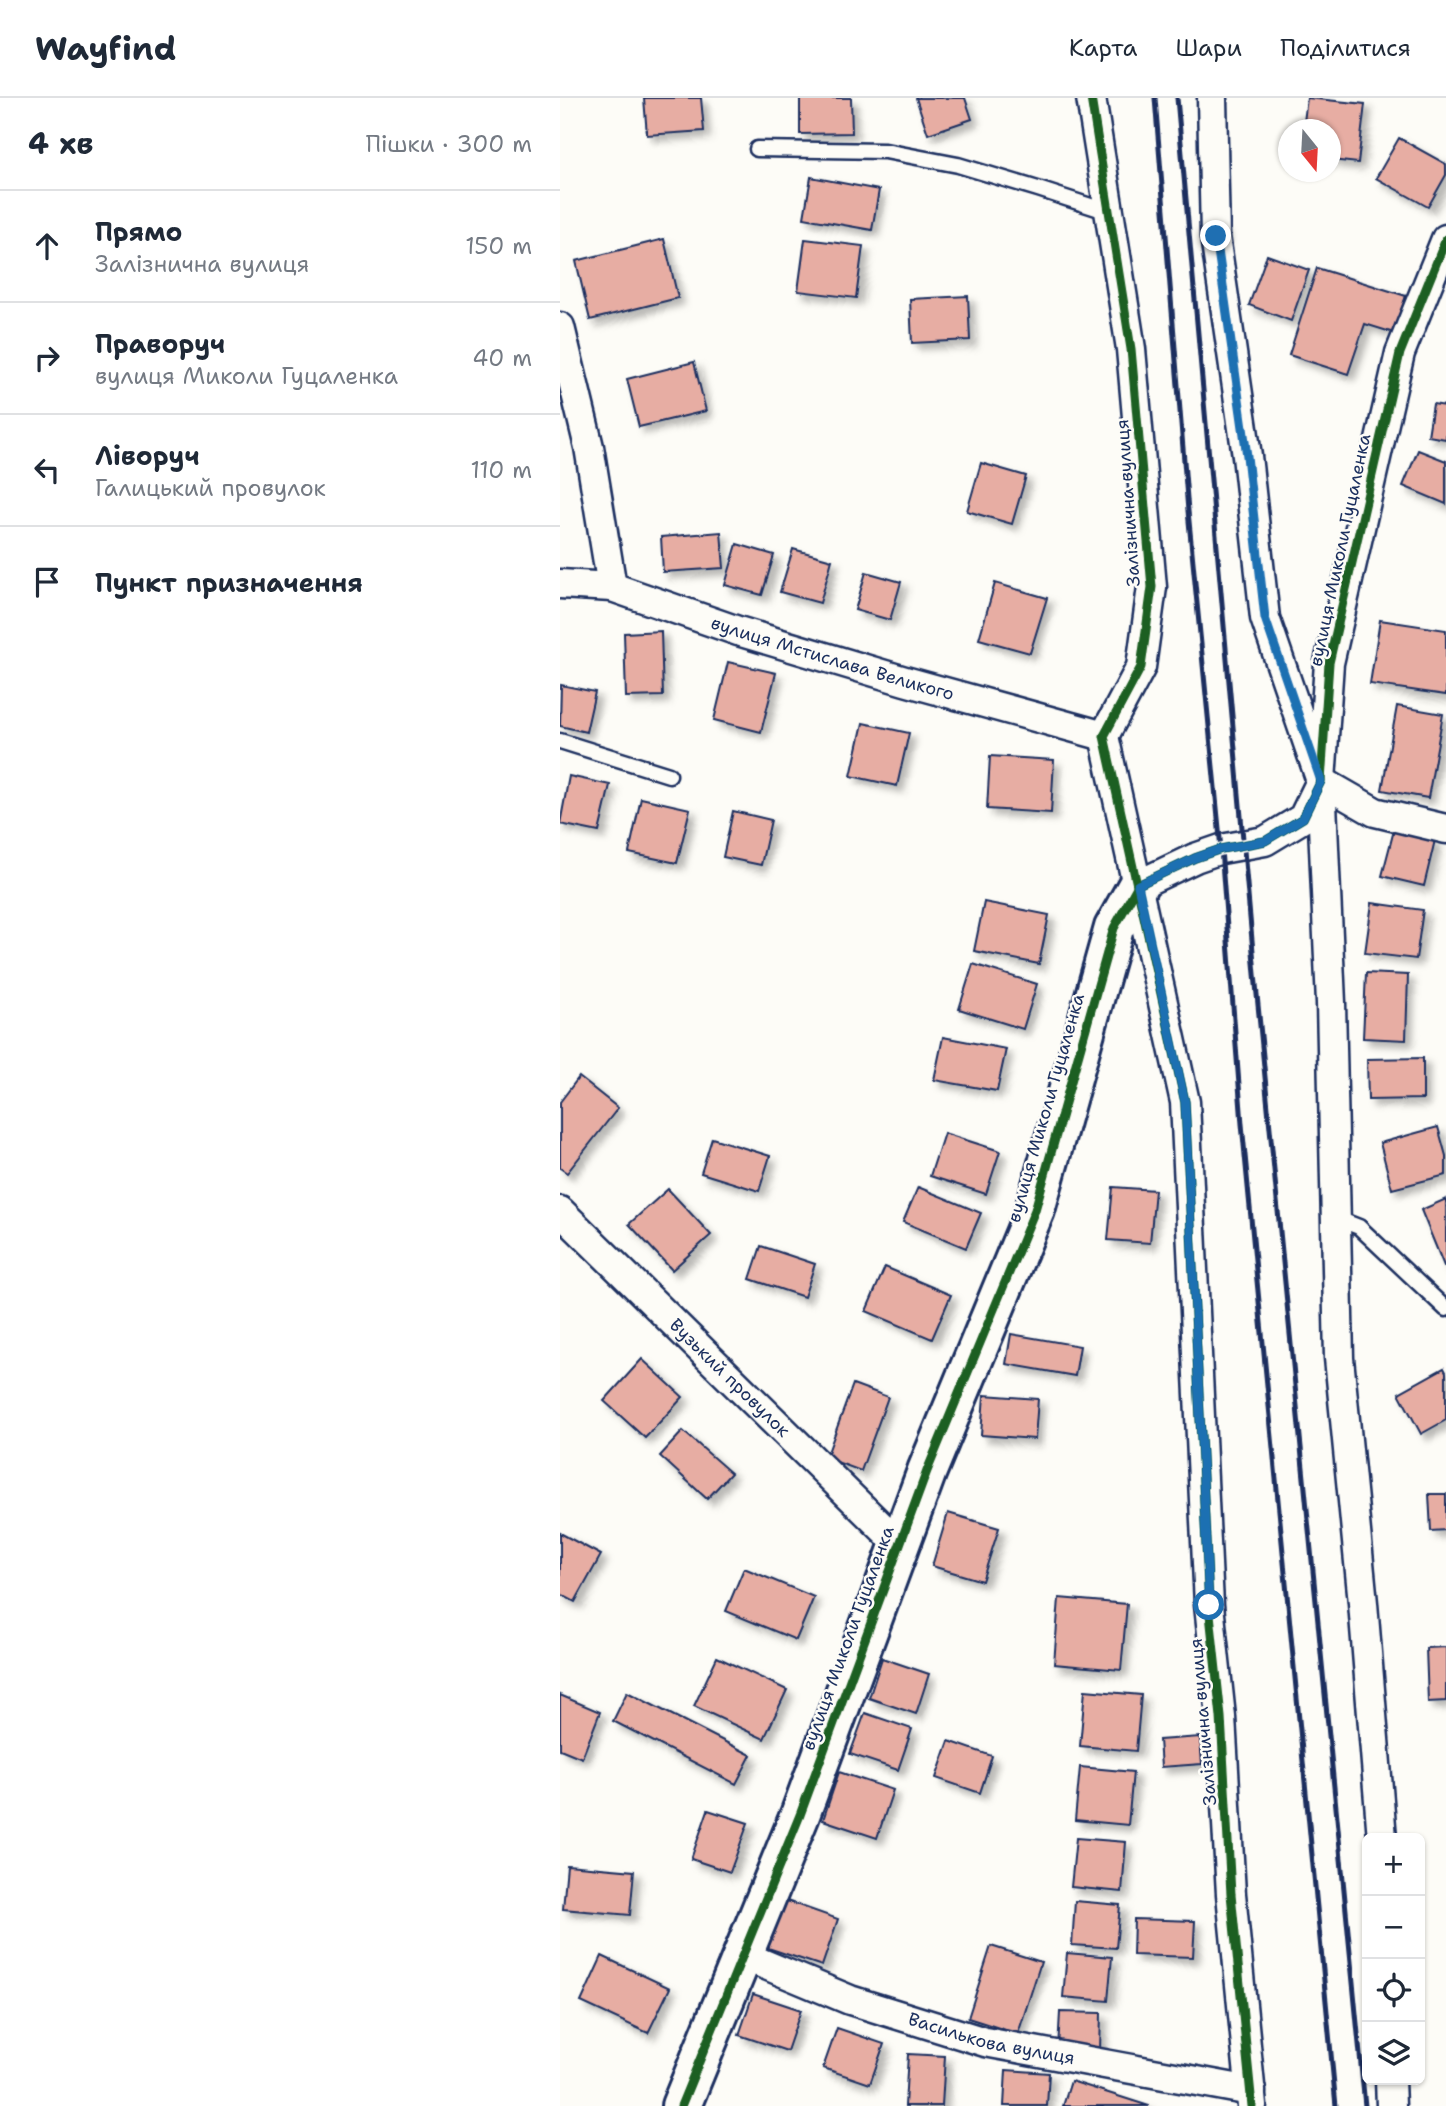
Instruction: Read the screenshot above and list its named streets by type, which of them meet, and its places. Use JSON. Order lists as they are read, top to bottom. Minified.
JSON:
{"streets":{"street":["Залізнична вулиця","вулиця Миколи Гуцаленка","вулиця Мстислава Великого","Вузький провулок","Василькова вулиця"]},"crossings":[["Залізнична вулиця","вулиця Миколи Гуцаленка"],["Залізнична вулиця","вулиця Мстислава Великого"],["Залізнична вулиця","Василькова вулиця"],["вулиця Миколи Гуцаленка","Вузький провулок"],["вулиця Миколи Гуцаленка","Василькова вулиця"]],"north":"bottom","page":{"header":"Wayfind","nav":["Карта","Шари","Поділитися"],"heading":["4 хв","Пішки · 300 m"],"list":[["Прямо","Залізнична вулиця","150 m"],["Праворуч","вулиця Миколи Гуцаленка","40 m"],["Ліворуч","Галицький провулок","110 m"],"Пункт призначення"],"map_buttons":["+","−"]}}
